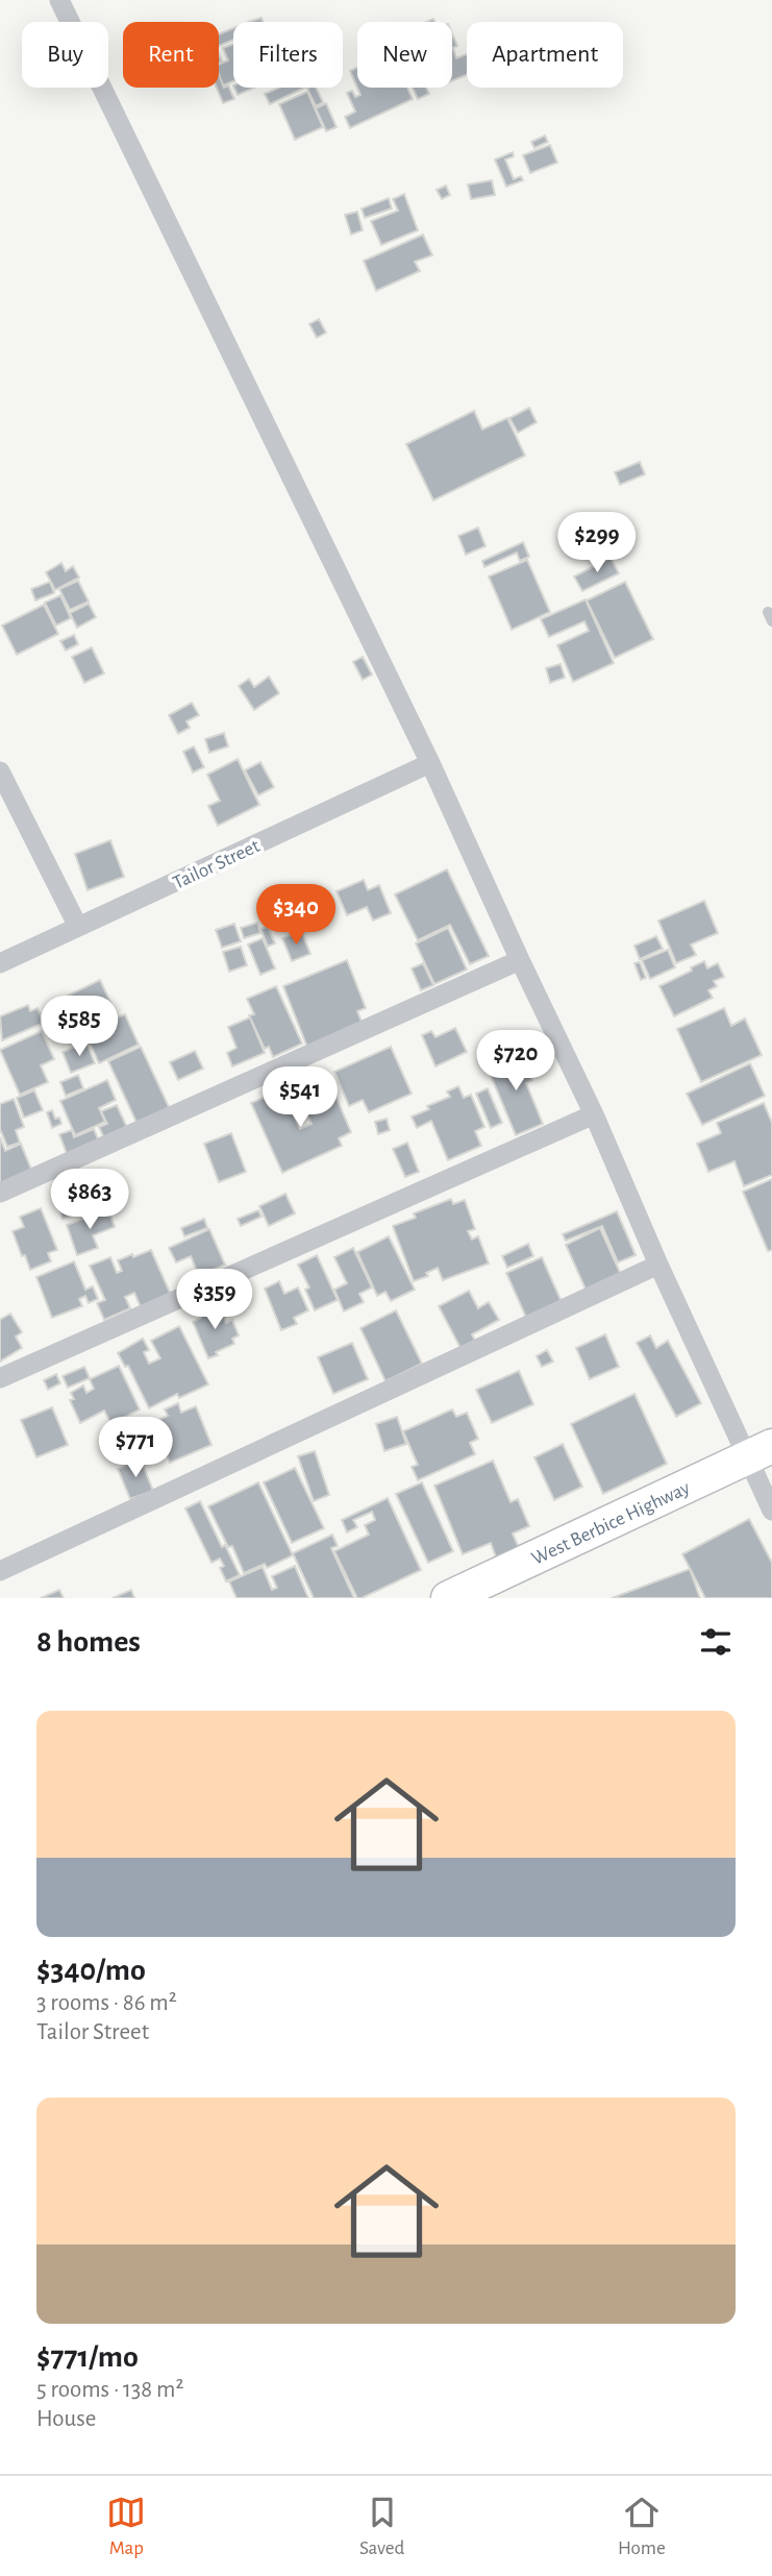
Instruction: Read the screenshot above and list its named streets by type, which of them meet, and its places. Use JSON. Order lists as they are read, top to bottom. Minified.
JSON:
{"streets":{"main road":["West Berbice Highway"],"street":["Tailor Street"]},"page":{"chip":["Buy","Rent","Filters","New","Apartment"],"price":["$299","$340","$585","$720","$541","$863","$359","$771"],"heading":"8 homes","list":[{"name":"$340/mo","note":"3 rooms · 86 m² · Tailor Street"},{"name":"$771/mo","note":"5 rooms · 138 m² · House"}],"tabs":["Map","Saved","Home"]}}
